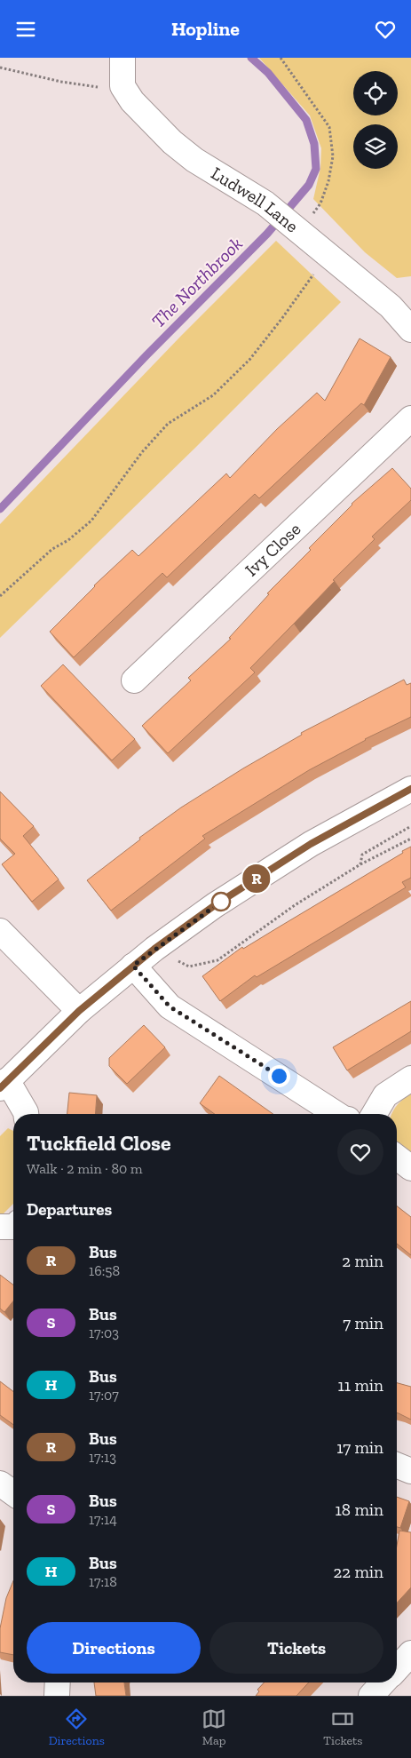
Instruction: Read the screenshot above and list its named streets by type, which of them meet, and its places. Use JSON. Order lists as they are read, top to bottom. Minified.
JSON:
{"streets":{"street":["Ludwell Lane","Ivy Close"]},"water":["The Northbrook"],"lines":["bus line R"],"page":{"header":"Hopline","on_map":"R","heading":[["Tuckfield Close","Walk · 2 min · 80 m"],"Departures"],"list":[{"mark":"R","name":"Bus","note":"16:58","value":"2 min"},{"mark":"S","name":"Bus","note":"17:03","value":"7 min"},{"mark":"H","name":"Bus","note":"17:07","value":"11 min"},{"mark":"R","name":"Bus","note":"17:13","value":"17 min"},{"mark":"S","name":"Bus","note":"17:14","value":"18 min"},{"mark":"H","name":"Bus","note":"17:18","value":"22 min"}],"buttons":["Directions","Tickets"],"tabs":["Directions","Map","Tickets"]}}
